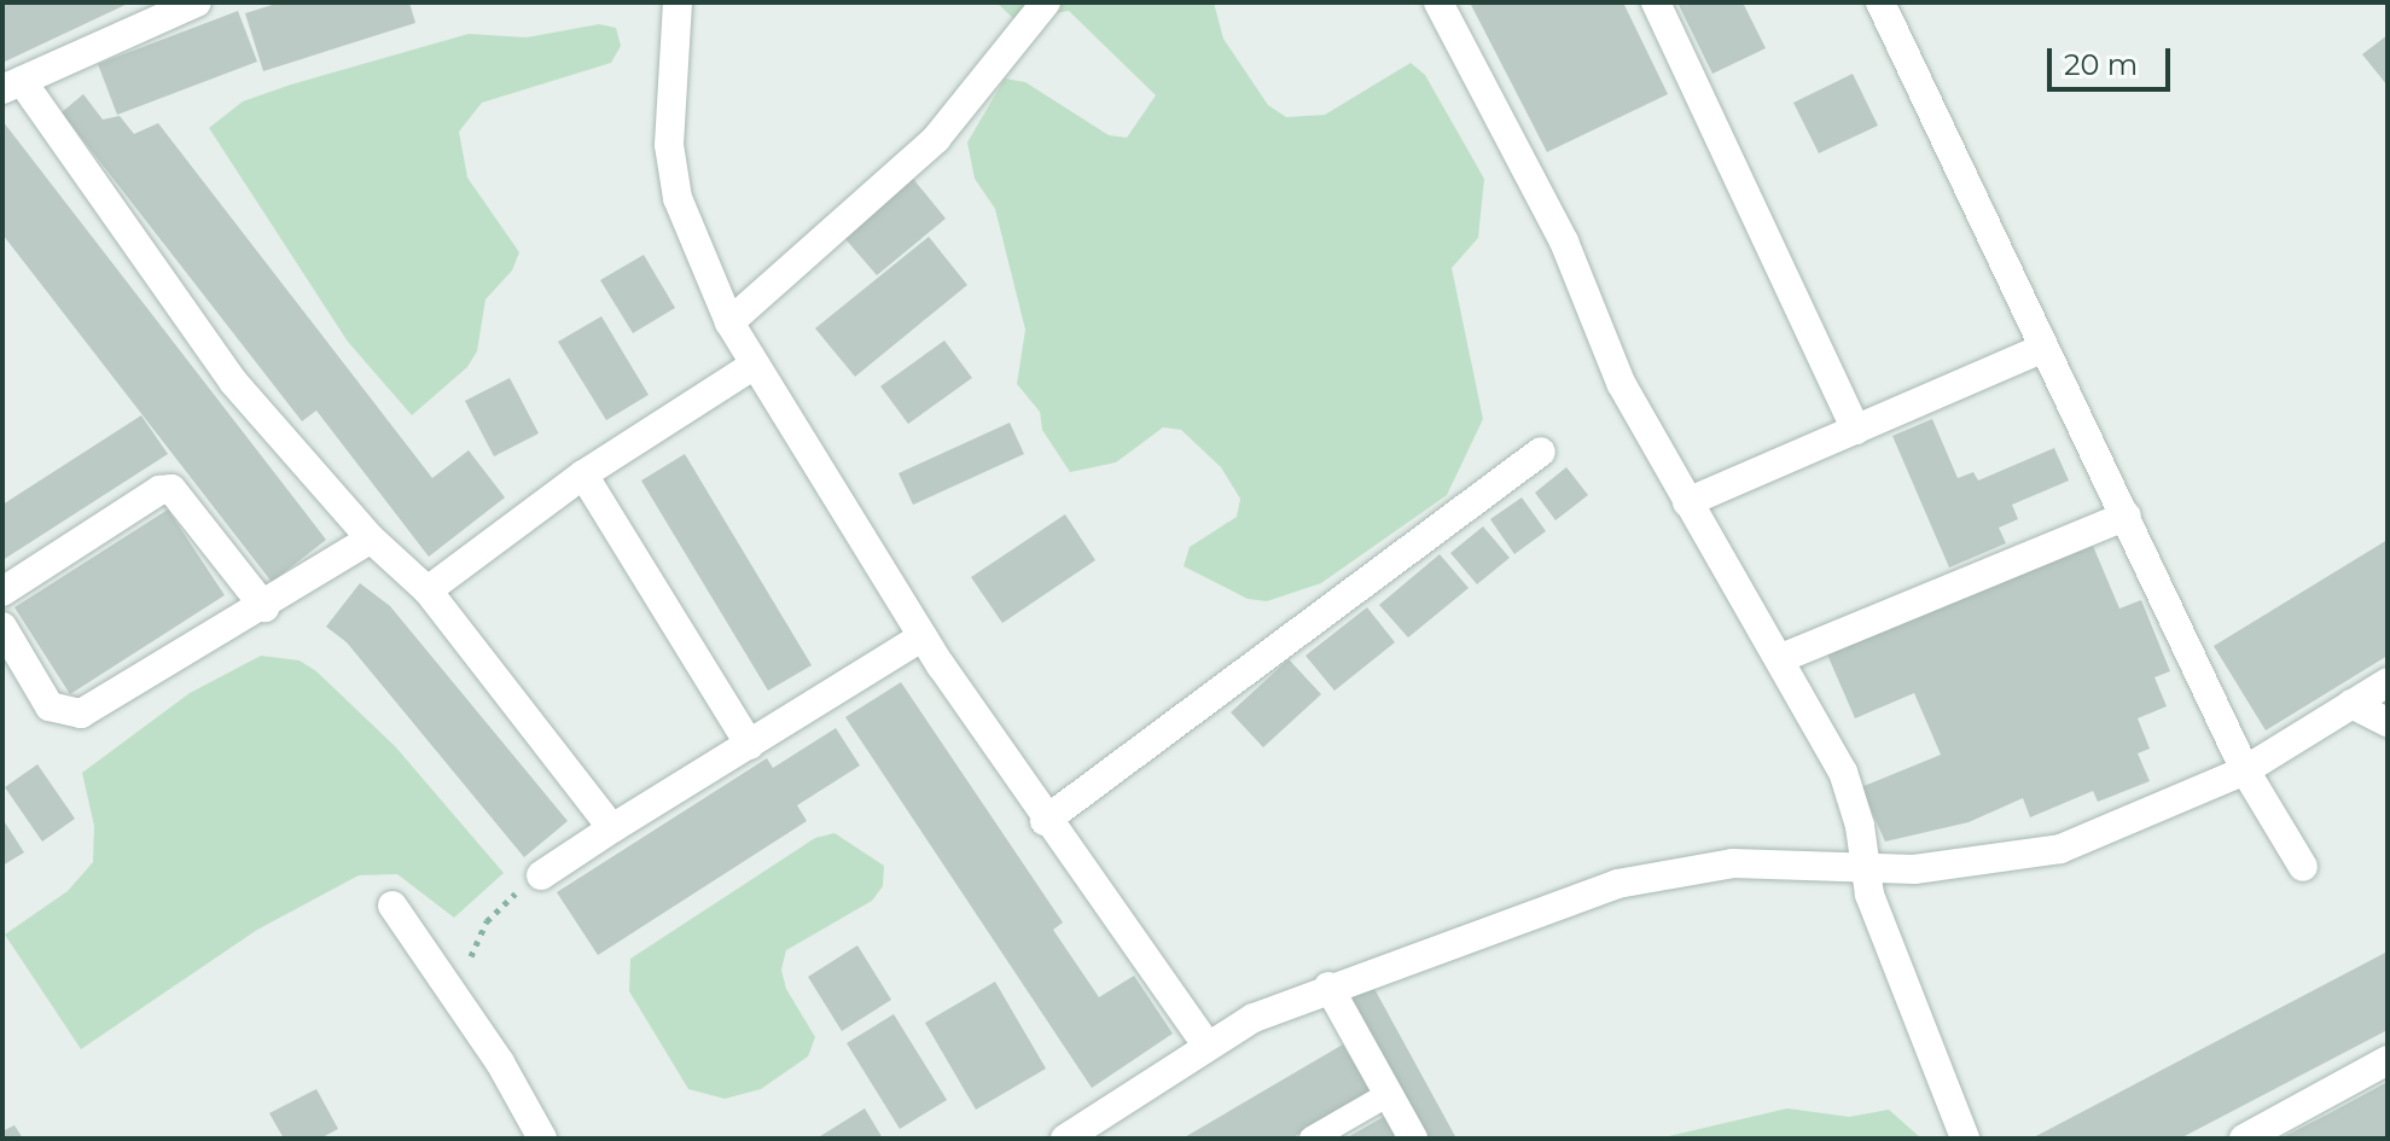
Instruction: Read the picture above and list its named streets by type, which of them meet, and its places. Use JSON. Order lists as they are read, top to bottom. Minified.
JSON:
{"scale_bar":"20 m"}
